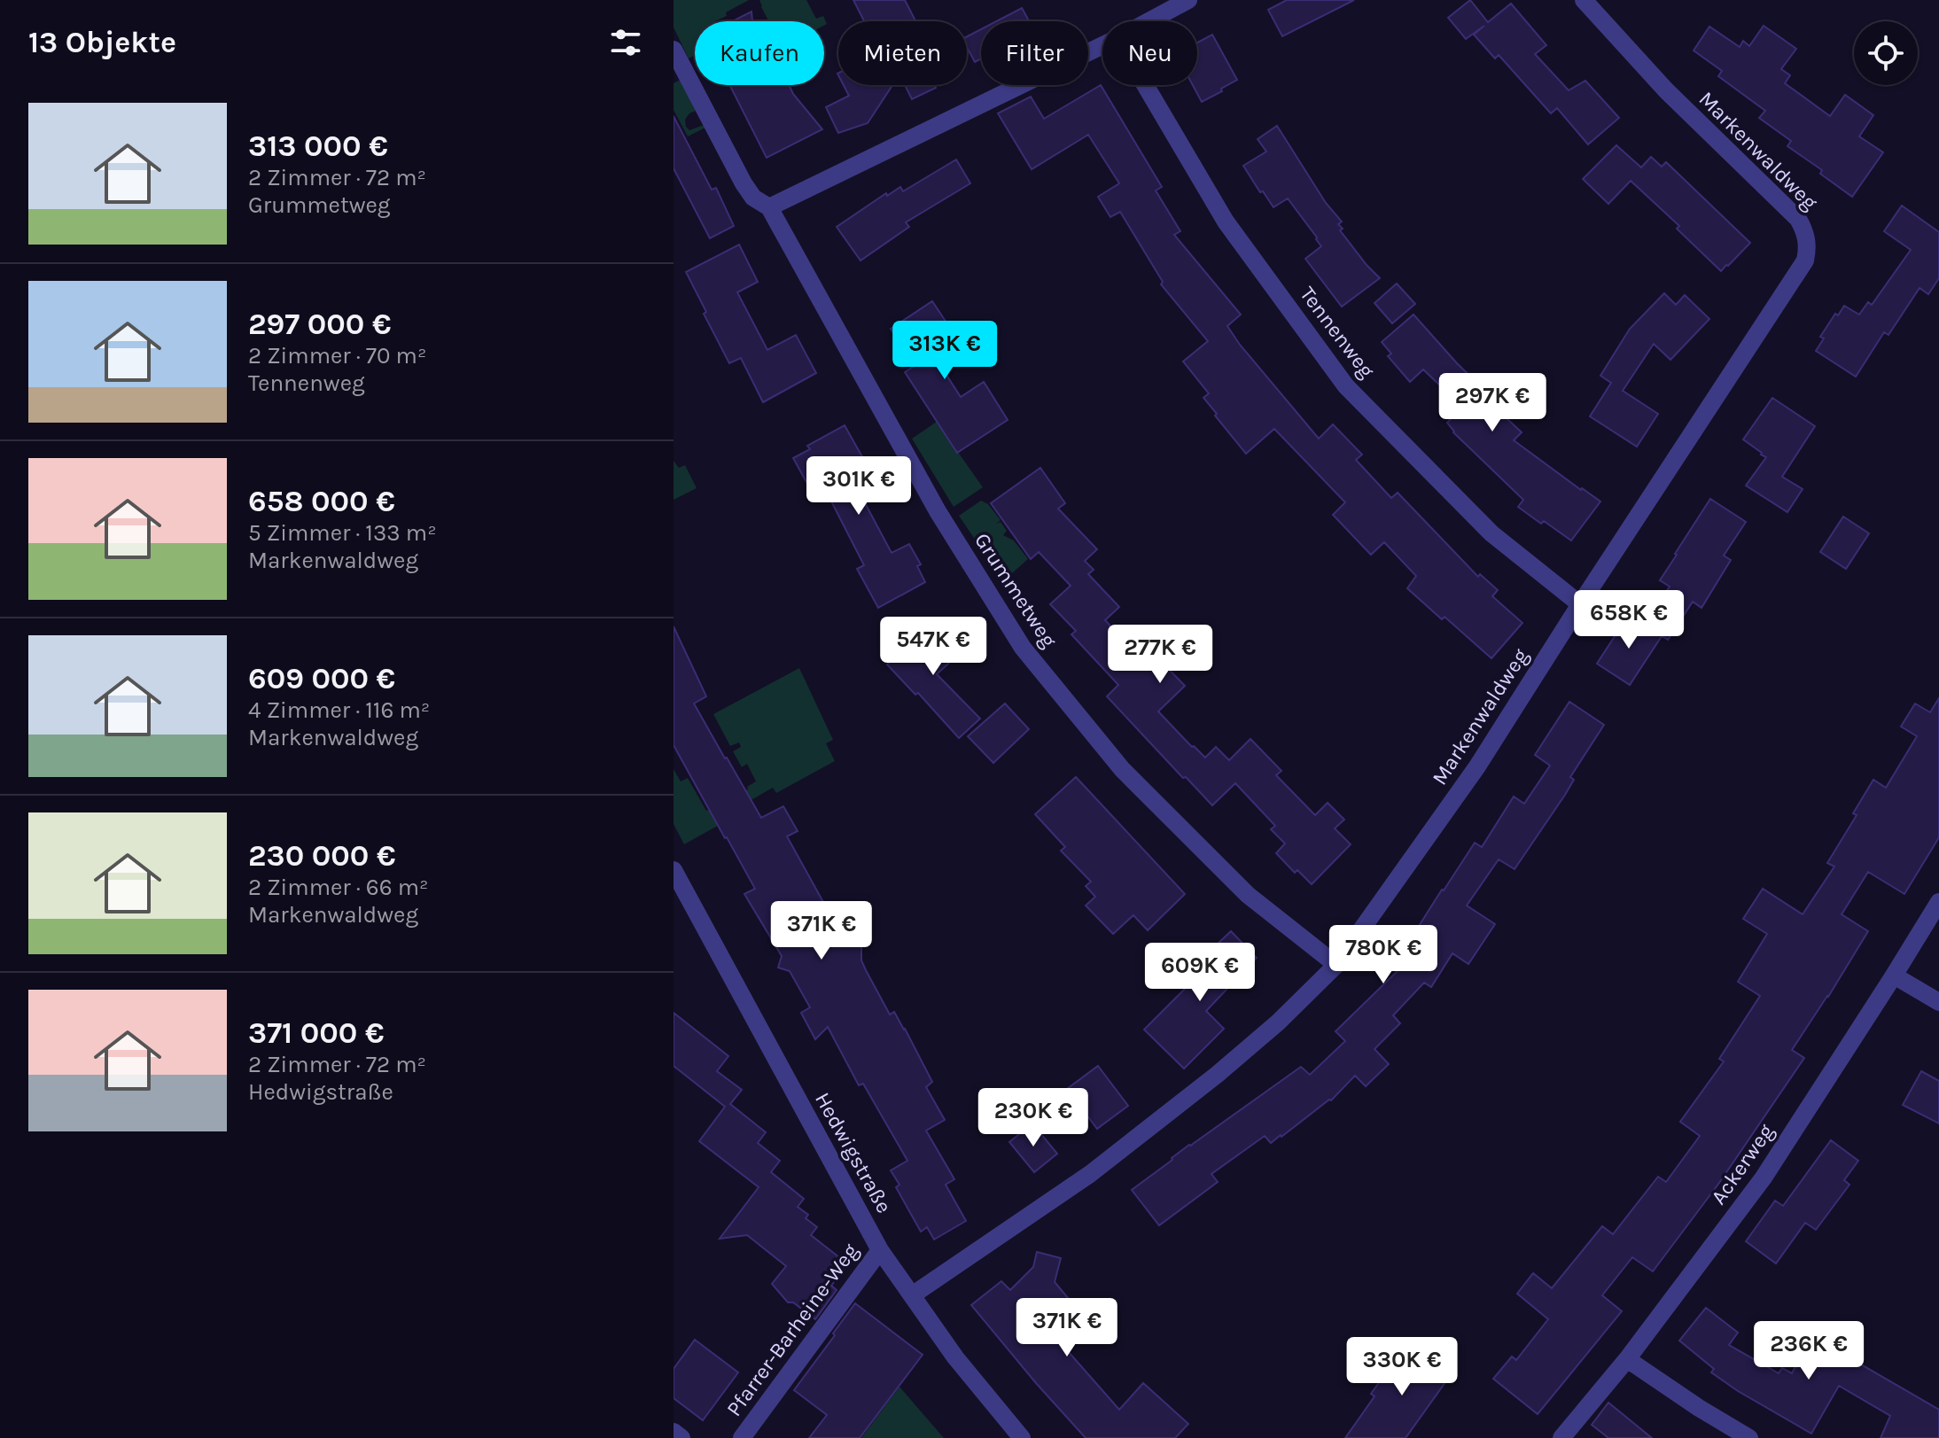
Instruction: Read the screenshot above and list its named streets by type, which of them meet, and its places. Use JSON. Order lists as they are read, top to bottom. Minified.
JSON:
{"streets":{"street":["Markenwaldweg","Tennenweg","Grummetweg","Hedwigstraße","Ackerweg","Pfarrer-Barheine-Weg"]},"crossings":[["Markenwaldweg","Tennenweg"],["Markenwaldweg","Grummetweg"],["Markenwaldweg","Hedwigstraße"],["Hedwigstraße","Pfarrer-Barheine-Weg"]],"page":{"heading":"13 Objekte","chip":["Kaufen","Mieten","Filter","Neu"],"list":[{"name":"313 000 €","note":"2 Zimmer · 72 m² · Grummetweg"},{"name":"297 000 €","note":"2 Zimmer · 70 m² · Tennenweg"},{"name":"658 000 €","note":"5 Zimmer · 133 m² · Markenwaldweg"},{"name":"609 000 €","note":"4 Zimmer · 116 m² · Markenwaldweg"},{"name":"230 000 €","note":"2 Zimmer · 66 m² · Markenwaldweg"},{"name":"371 000 €","note":"2 Zimmer · 72 m² · Hedwigstraße"}],"price":["313K €","297K €","301K €","658K €","547K €","277K €","371K €","780K €","609K €","230K €","371K €","236K €","330K €"]}}
